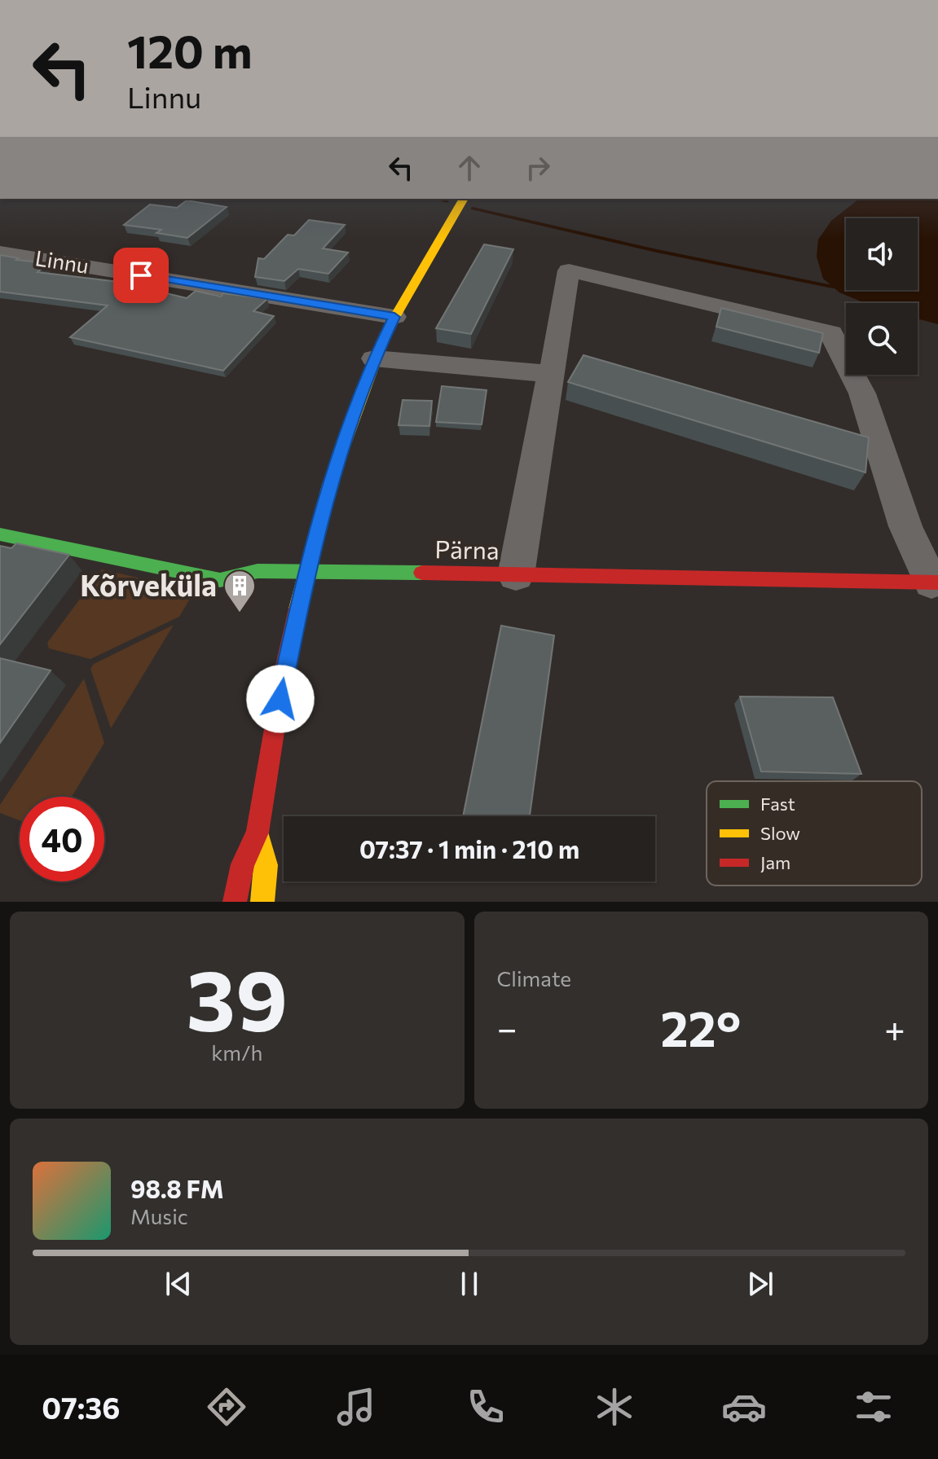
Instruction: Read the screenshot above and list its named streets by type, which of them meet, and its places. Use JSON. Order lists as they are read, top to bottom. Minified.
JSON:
{"streets":{"street":["Linnu","Pärna"]},"places":{"building":["Kõrveküla"]},"legend":["Fast","Slow","Jam"],"page":{"turn":["120 m","Linnu"],"limit":"40","trip":"07:37 · 1 min · 210 m","tile":[["39","km/h"],"Climate"],"heat":["−","22°","+"],"song":["98.8 FM","Music"],"tabs":"07:36"}}
